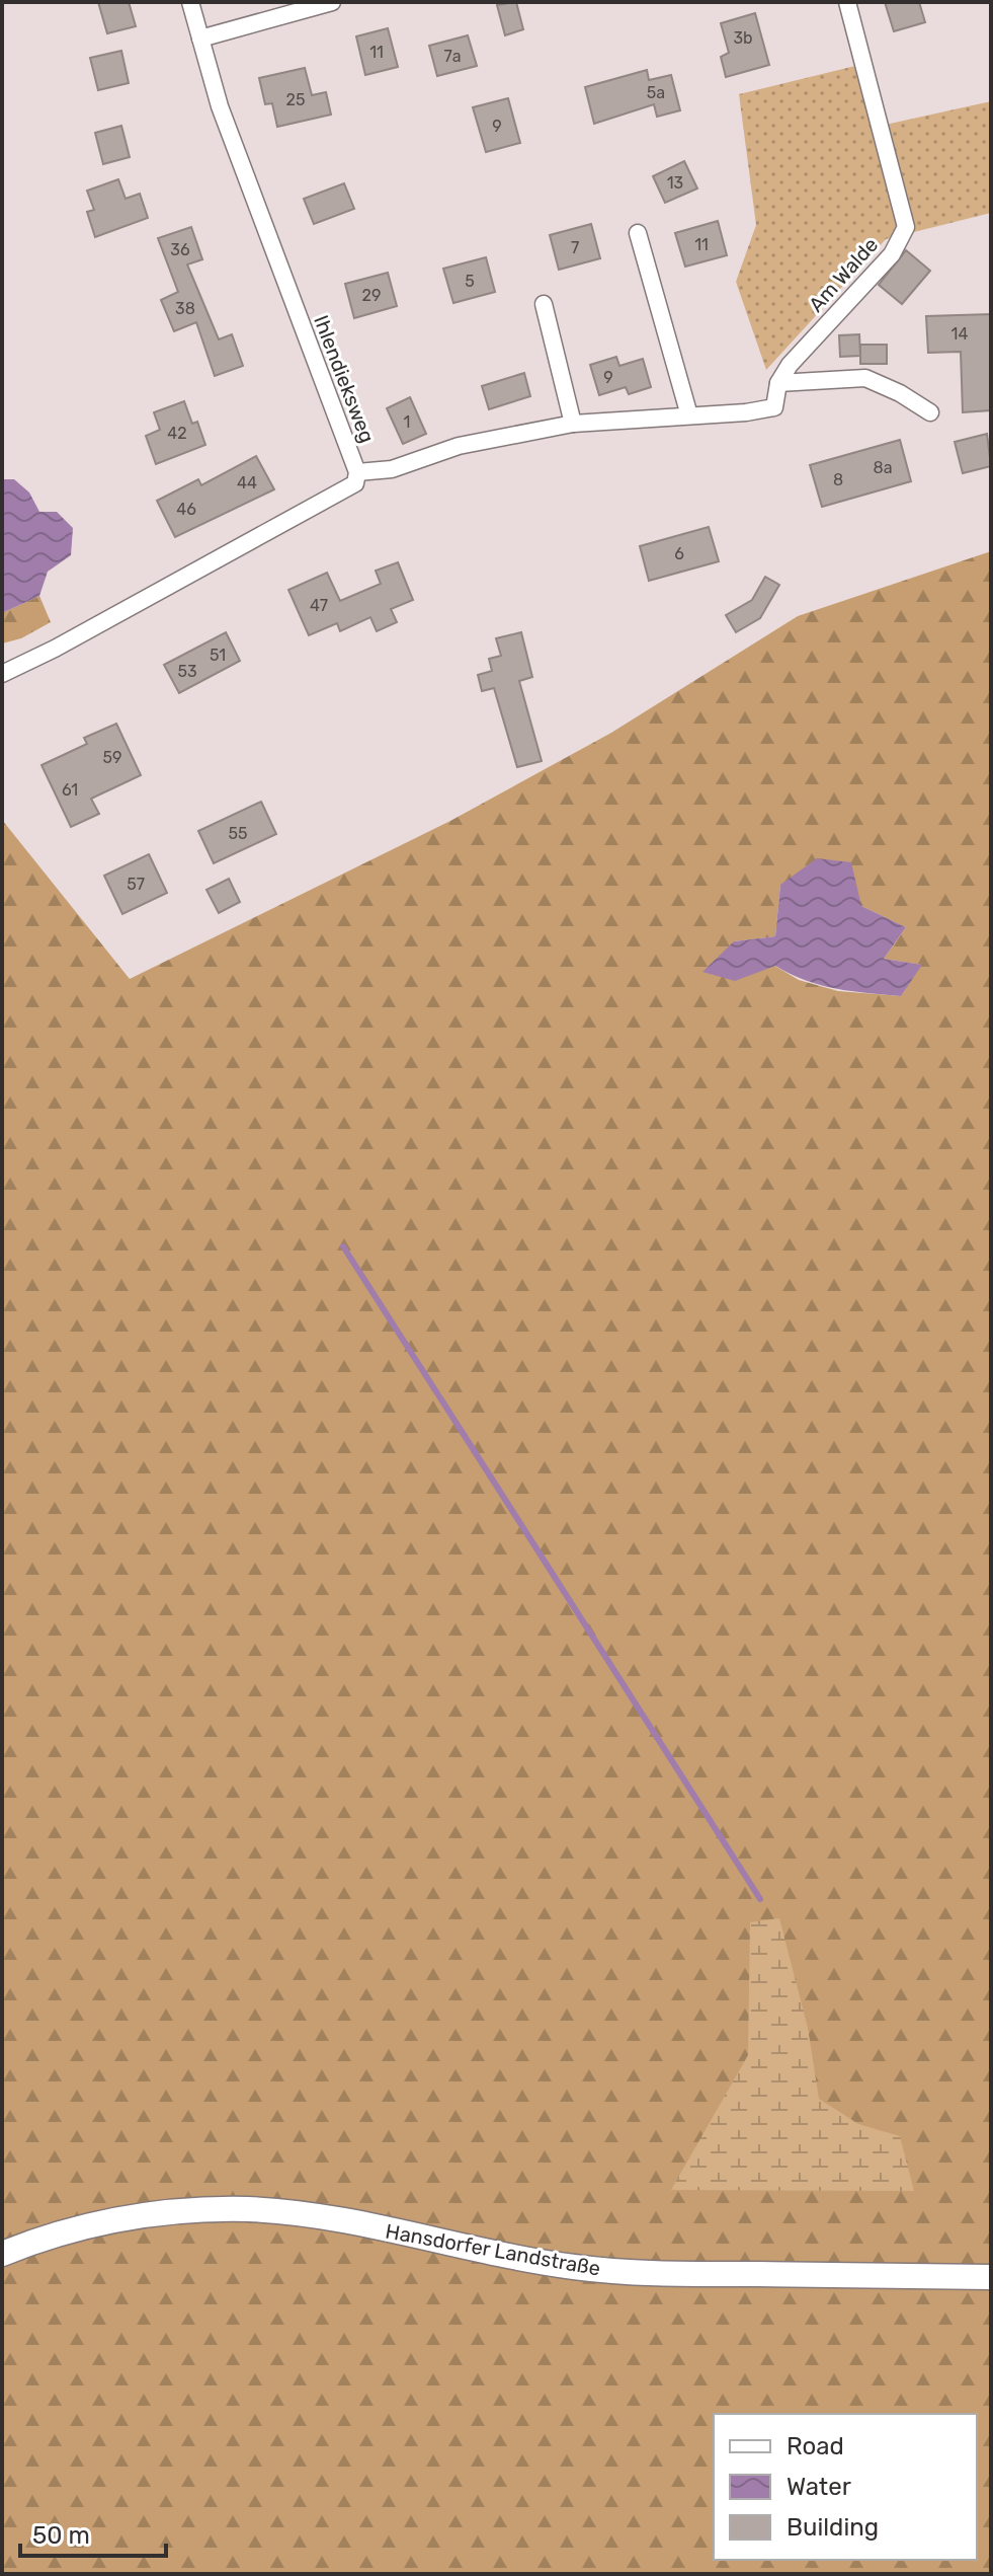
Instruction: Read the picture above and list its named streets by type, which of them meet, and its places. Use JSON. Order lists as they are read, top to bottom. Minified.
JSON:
{"streets":{"main road":["Hansdorfer Landstraße"],"street":["Am Walde","Ihlendieksweg"]},"crossings":[["Am Walde","Ihlendieksweg"]],"house_numbers":["3b","11","7a","5a","25","9","13","11","7","36","5","29","38","14","9","1","42","8a","8","44","46","6","47","51","53","59","61","55","57"],"legend":["Road","Water","Building"],"scale_bar":"50 m"}
